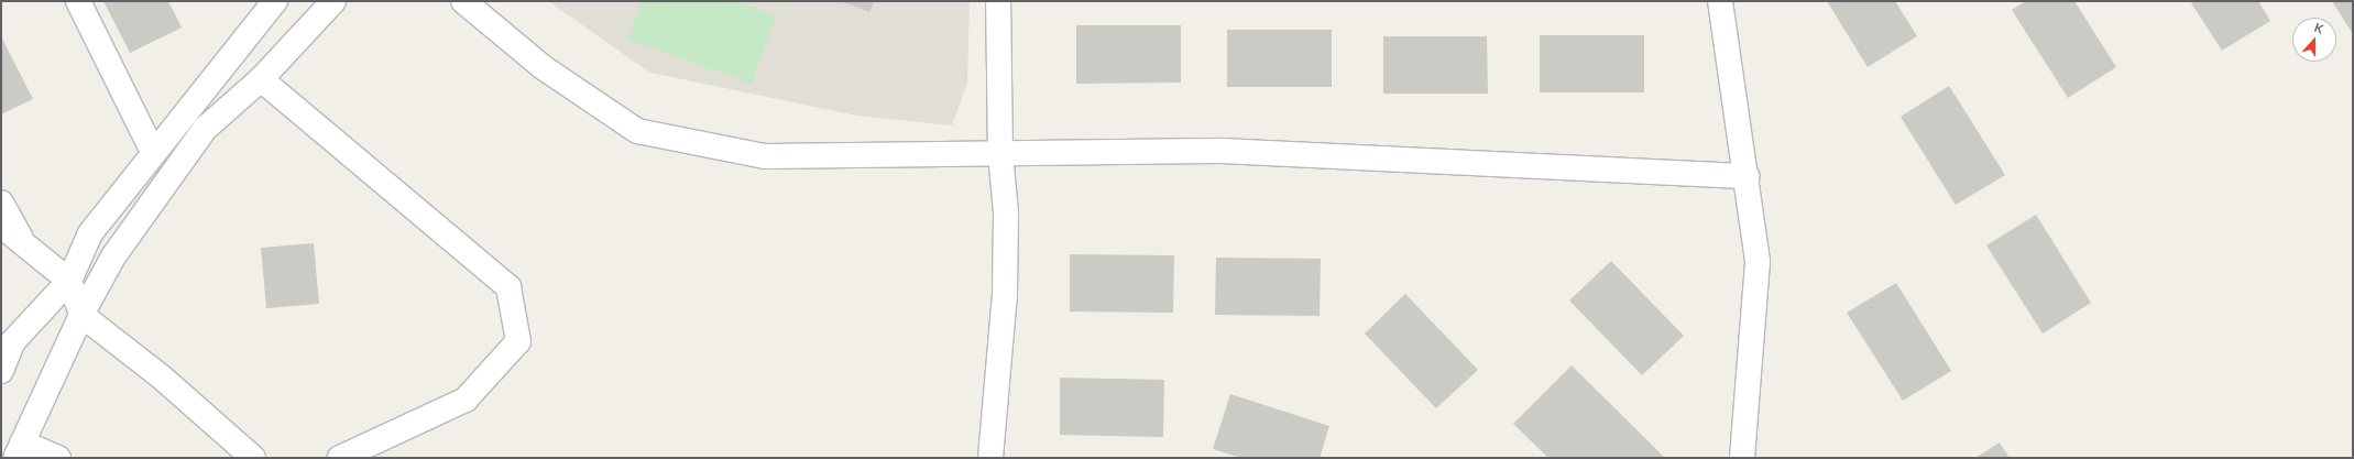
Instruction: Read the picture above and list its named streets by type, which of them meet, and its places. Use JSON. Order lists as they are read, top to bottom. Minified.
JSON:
{"north":"top"}
